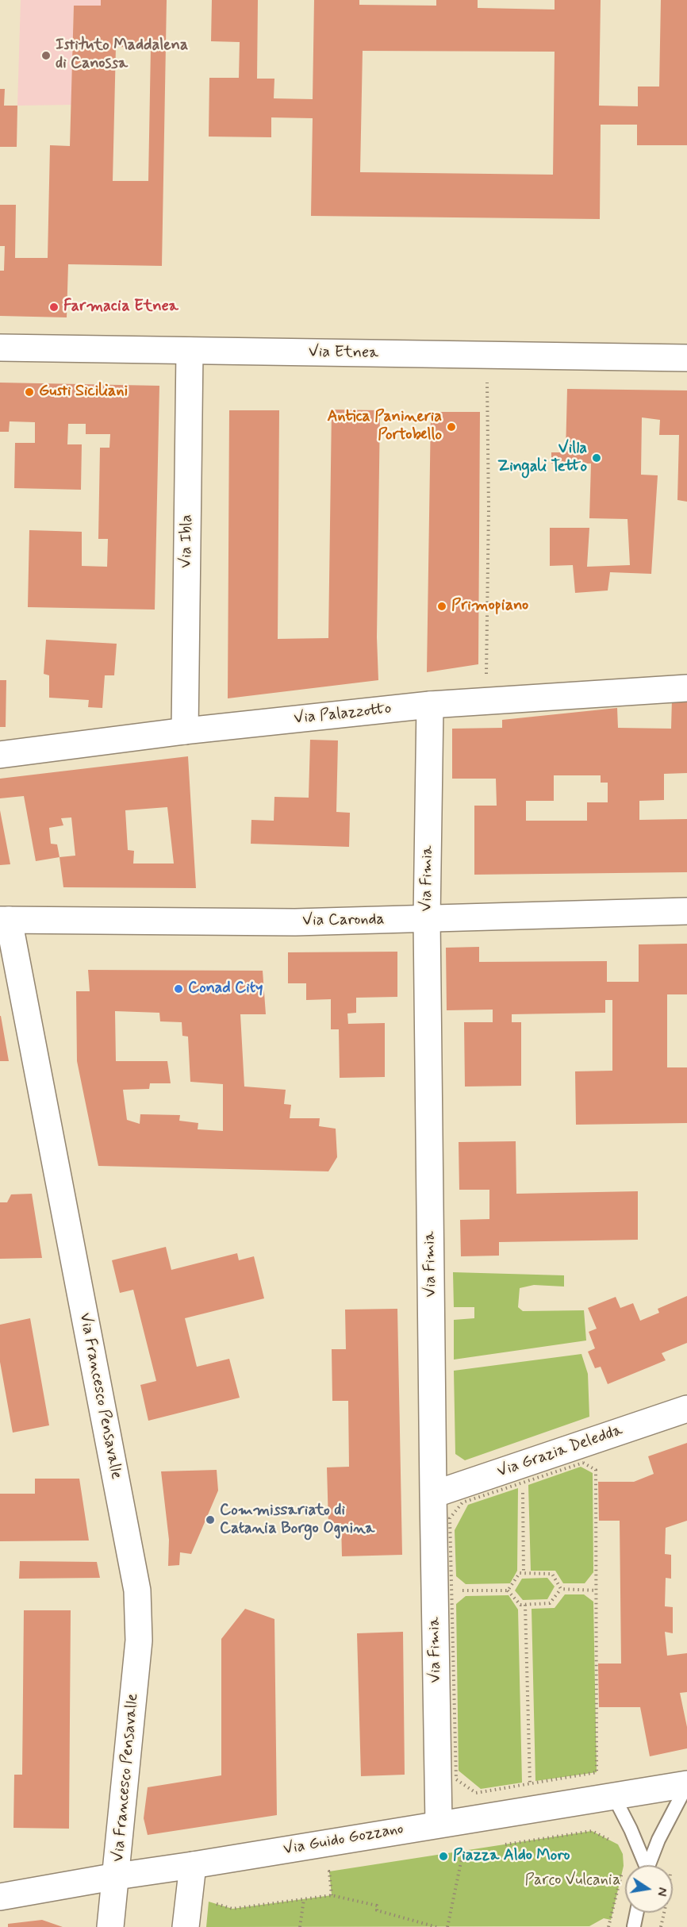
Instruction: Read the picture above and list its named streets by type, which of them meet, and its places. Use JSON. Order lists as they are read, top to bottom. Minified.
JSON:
{"streets":{"street":["Via Etnea","Via Ibla","Via Palazzotto","Via Fimia","Via Caronda","Via Francesco Pensavalle","Via Grazia Deledda","Via Guido Gozzano"]},"crossings":[["Via Etnea","Via Ibla"],["Via Ibla","Via Palazzotto"],["Via Palazzotto","Via Fimia"],["Via Fimia","Via Caronda"],["Via Fimia","Via Grazia Deledda"],["Via Fimia","Via Guido Gozzano"],["Via Caronda","Via Francesco Pensavalle"],["Via Francesco Pensavalle","Via Guido Gozzano"]],"parks":["Parco Vulcania"],"places":["Istituto Maddalena di Canossa","Farmacia Etnea","Gusti Siciliani","Antica Panineria Portobello","Villa Zingali Tetto","Primopiano","Conad City","Commissariato di Catania Borgo Ognina","Piazza Aldo Moro"],"north":"right"}
